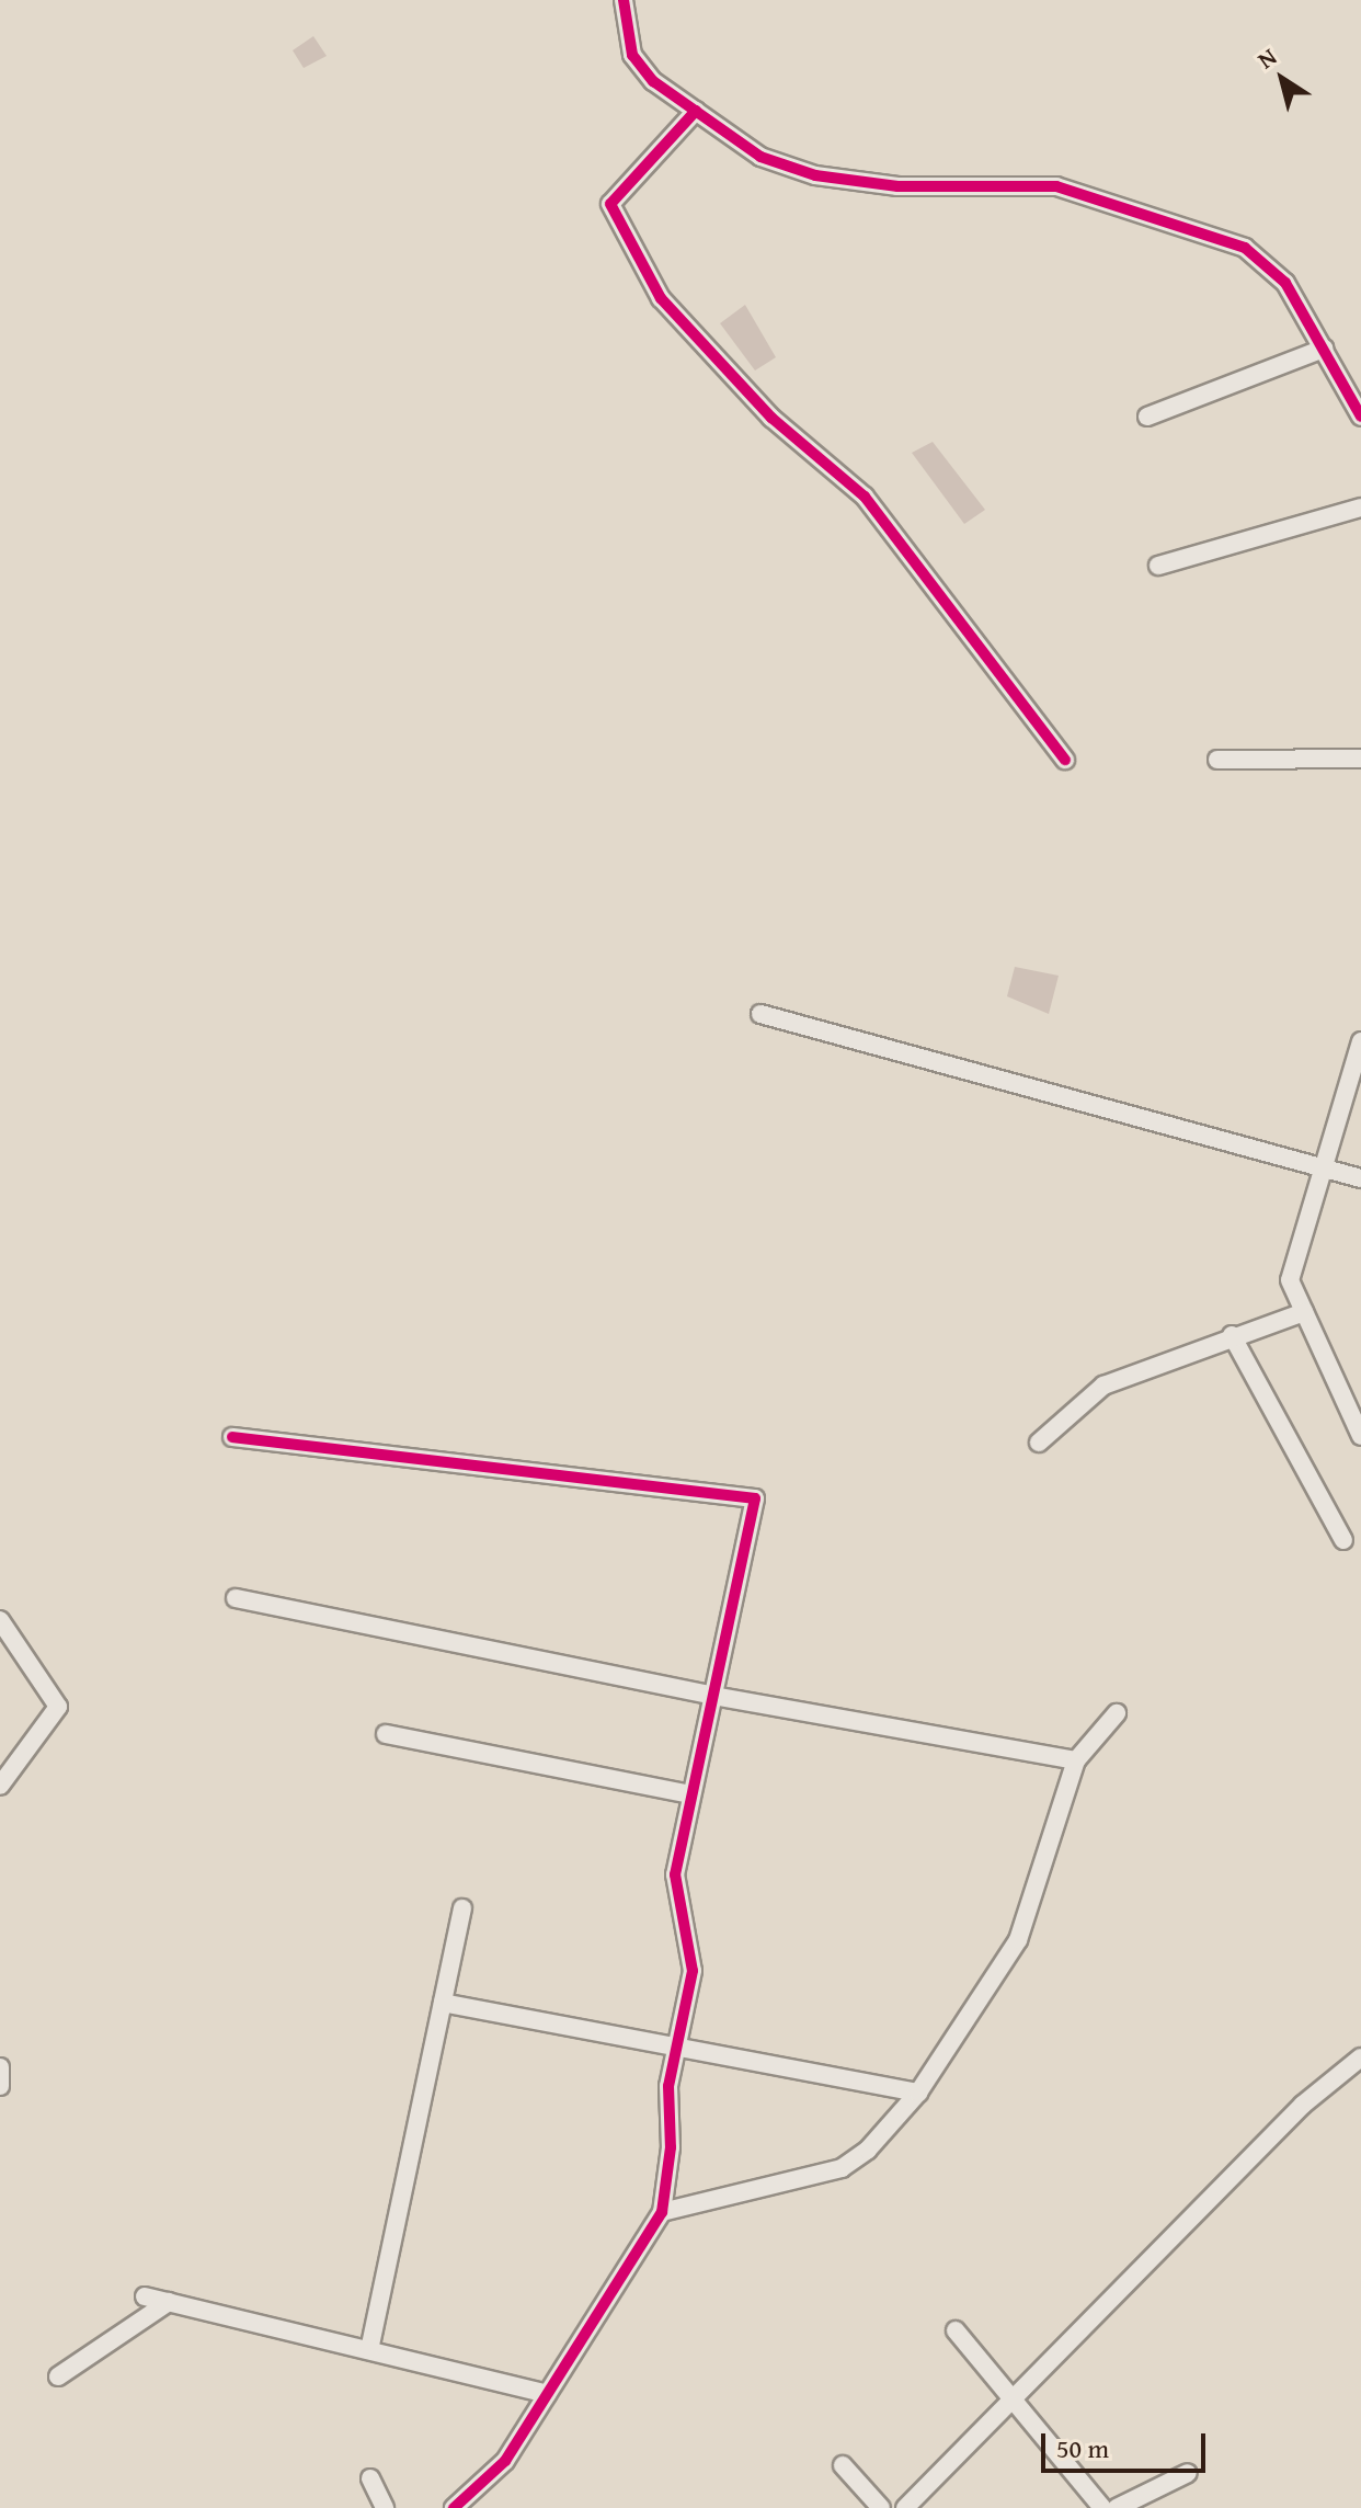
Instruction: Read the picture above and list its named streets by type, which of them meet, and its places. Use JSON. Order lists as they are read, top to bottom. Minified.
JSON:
{"scale_bar":"50 m","north":"top left"}
